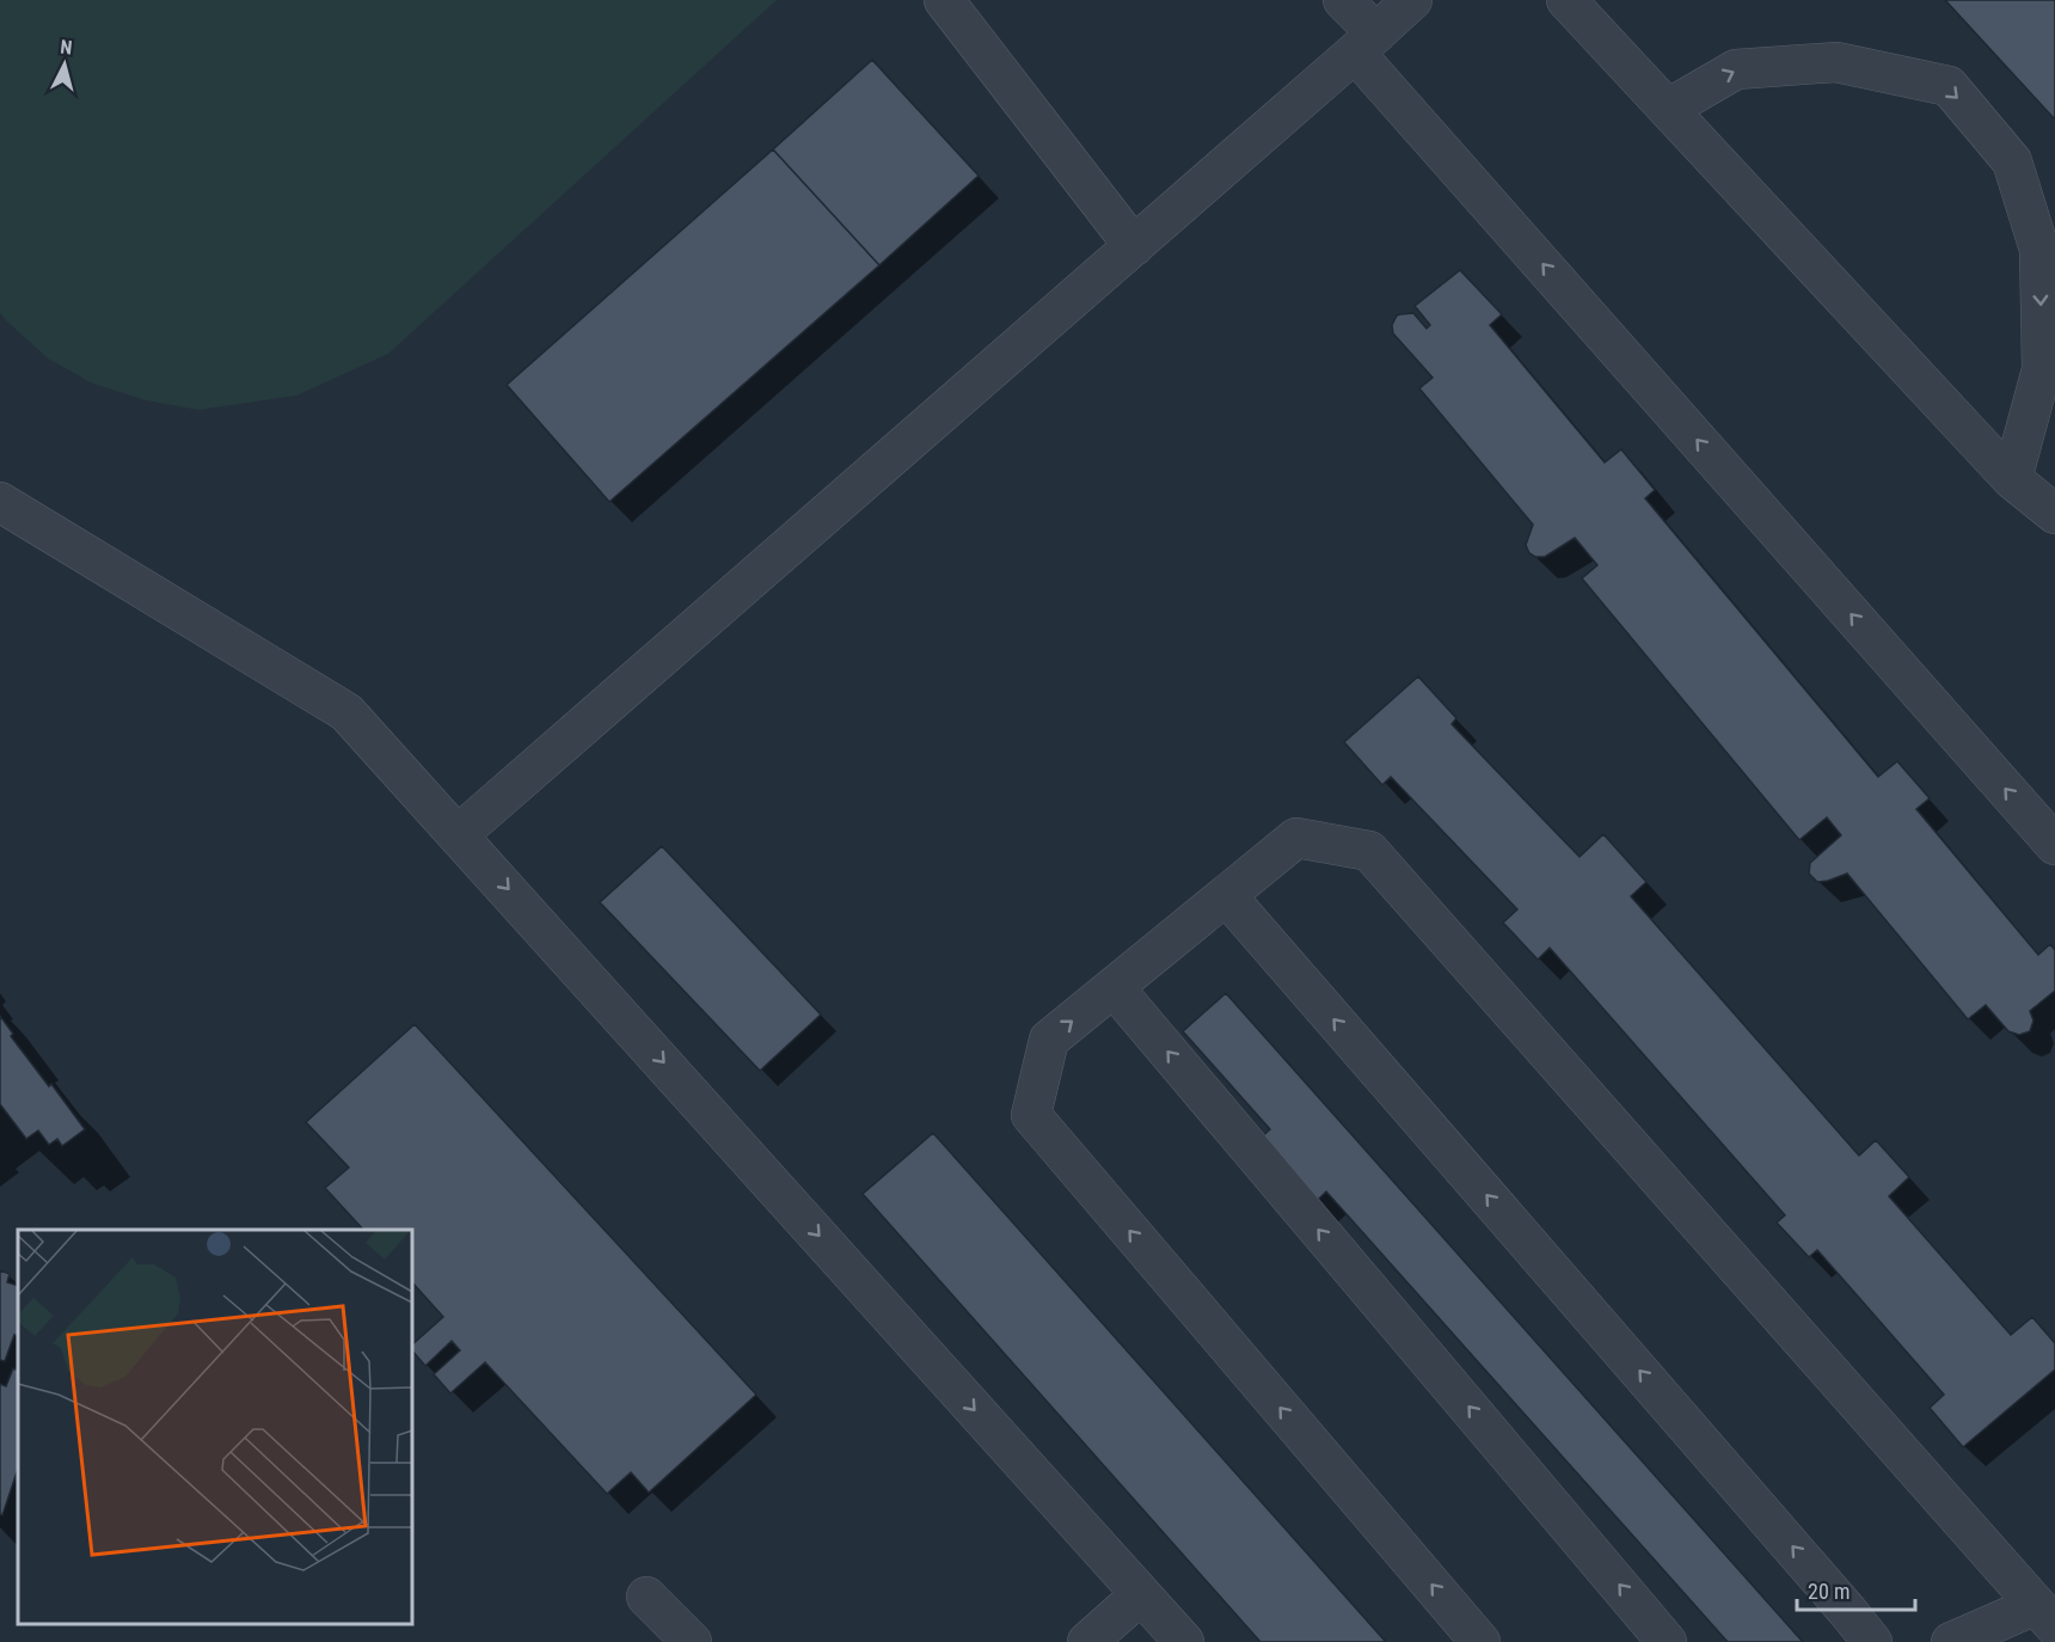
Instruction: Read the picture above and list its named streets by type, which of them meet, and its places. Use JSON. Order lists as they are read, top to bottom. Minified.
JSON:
{"scale_bar":"20 m","north":"top"}
